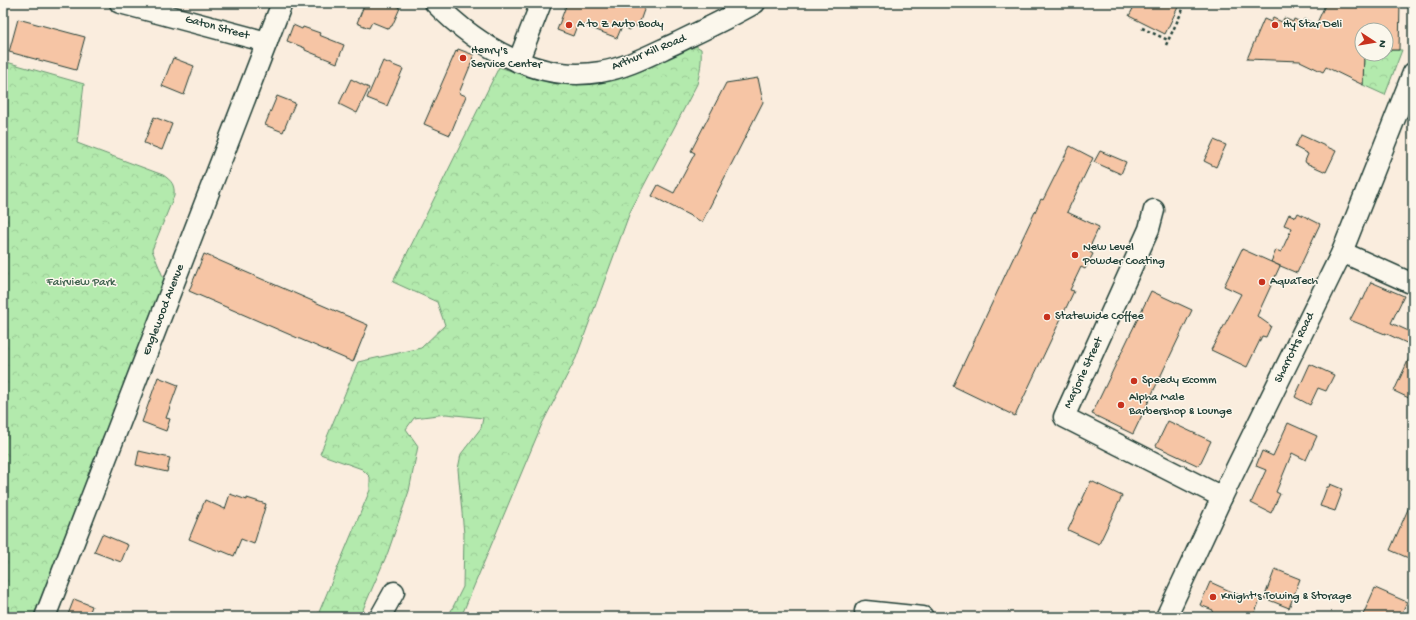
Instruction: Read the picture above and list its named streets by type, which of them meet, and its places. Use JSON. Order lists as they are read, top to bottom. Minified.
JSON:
{"streets":{"street":["Gaton Street","Arthur Kill Road","Englewood Avenue","Sharrotts Road","Marjorie Street"]},"crossings":[["Gaton Street","Englewood Avenue"],["Sharrotts Road","Marjorie Street"]],"parks":["Fairview Park"],"places":["A to Z Auto Body","Hy Star Deli","Henry's Service Center","New Level Powder Coating","AquaTech","Statewide Coffee","Speedy Ecomm","Alpha Male Barbershop & Lounge","Knight's Towing & Storage"],"north":"right"}
